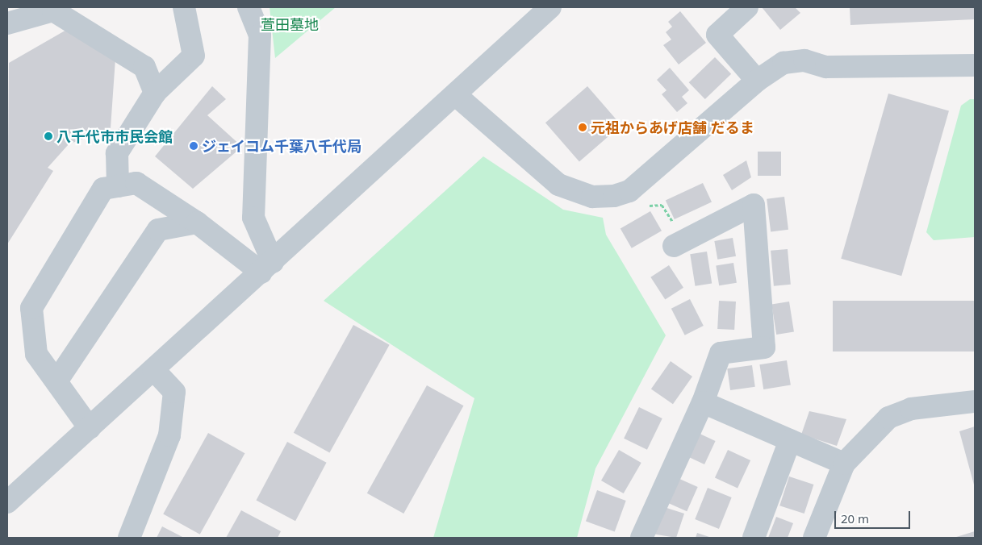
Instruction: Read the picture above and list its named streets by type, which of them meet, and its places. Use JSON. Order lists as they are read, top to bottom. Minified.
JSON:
{"parks":["萱田墓地"],"places":["元祖からあげ店舗 だるま","八千代市市民会館","ジェイコム千葉八千代局"],"scale_bar":"20 m"}
